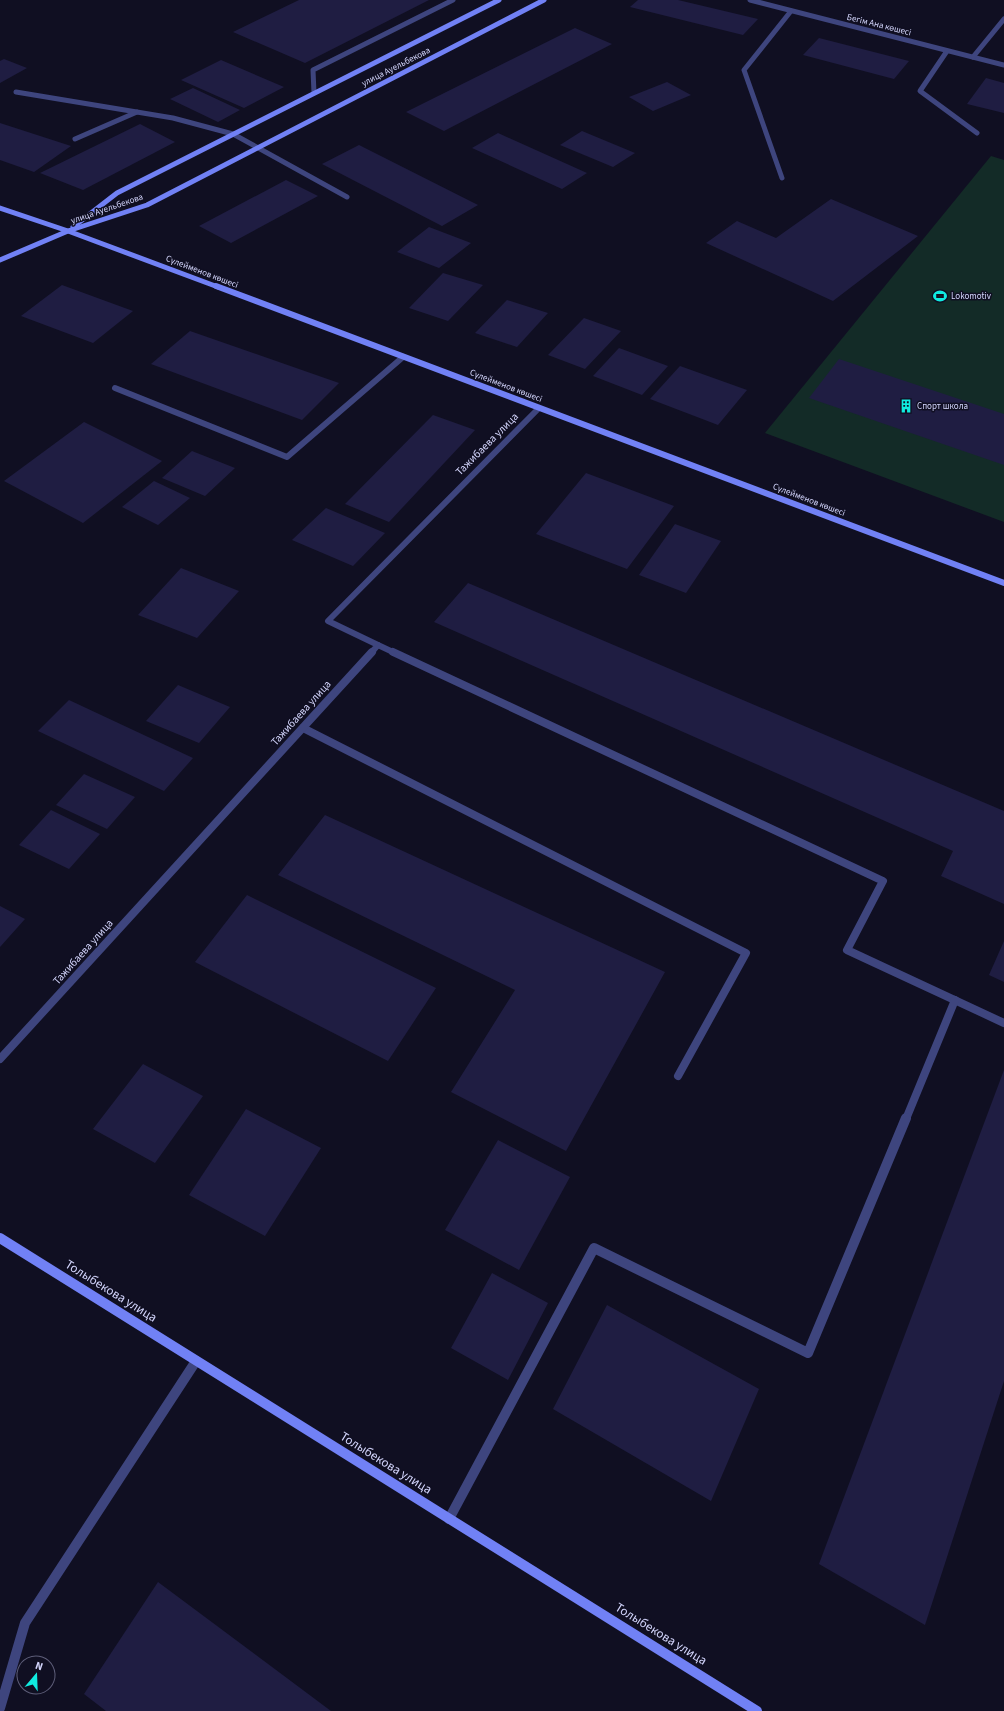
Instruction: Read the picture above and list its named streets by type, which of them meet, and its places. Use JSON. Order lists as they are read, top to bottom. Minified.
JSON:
{"streets":{"street":["Бегім Ана көшесі","улица Ауельбекова","Сүлейменов көшесі","Тажибаева улица","Толыбекова улица"]},"crossings":[["улица Ауельбекова","Сүлейменов көшесі"],["Сүлейменов көшесі","Тажибаева улица"]],"places":{"sports":["Lokomotiv"],"building":["Спорт школа"]},"north":"top"}
